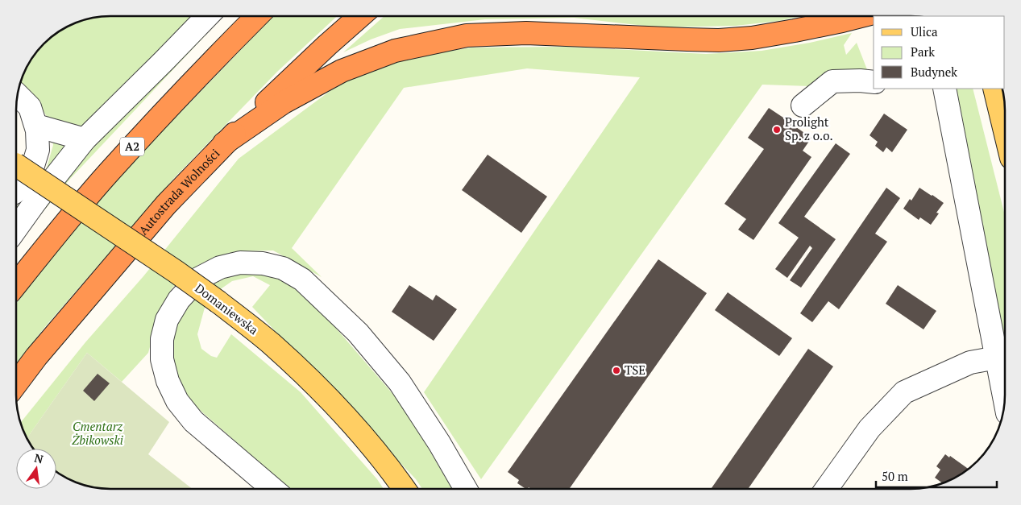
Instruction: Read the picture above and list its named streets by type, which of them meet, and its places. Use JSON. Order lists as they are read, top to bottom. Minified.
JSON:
{"streets":{"highway":["A2","Autostrada Wolności"],"main road":["Domaniewska"]},"parks":["Cmentarz Żbikowski"],"places":["Prolight Sp. z o.o.","TSE"],"legend":["Ulica","Park","Budynek"],"scale_bar":"50 m","north":"top"}
